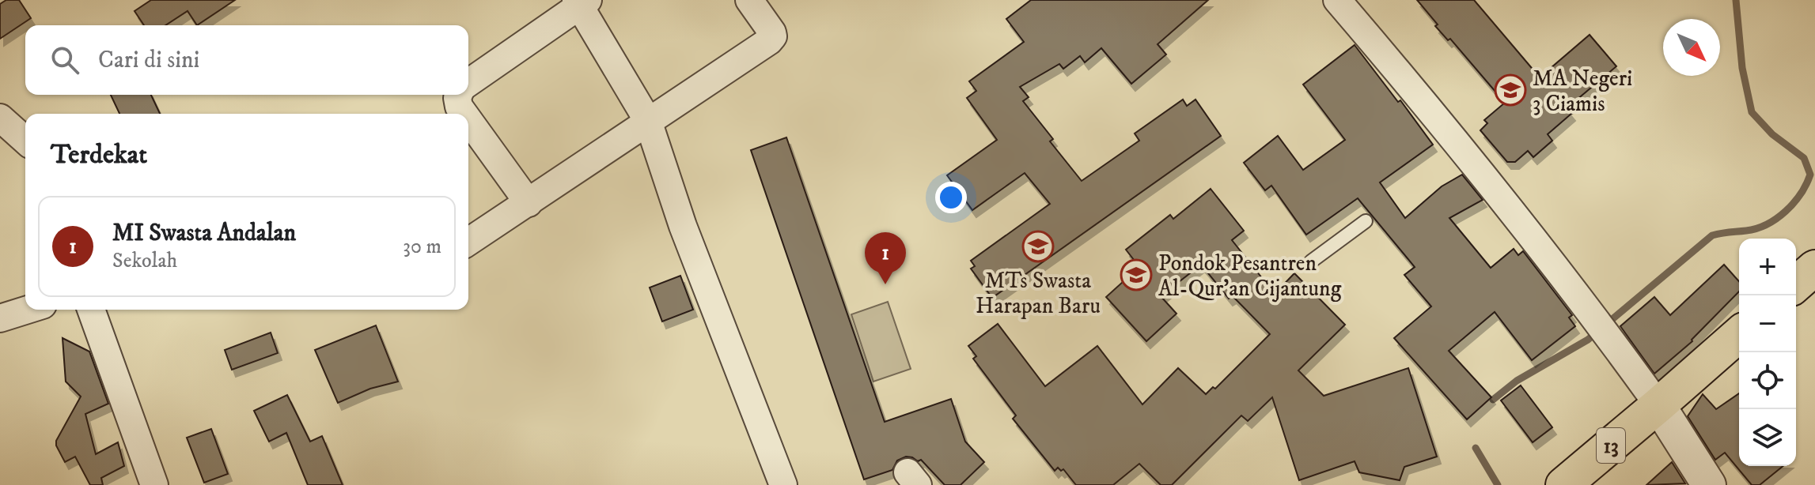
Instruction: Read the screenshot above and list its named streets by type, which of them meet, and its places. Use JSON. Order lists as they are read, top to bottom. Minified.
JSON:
{"streets":{"highway":["13"]},"places":{"school or university":["MA Negeri 3 Ciamis","MTs Swasta Harapan Baru","Pondok Pesantren Al-Qur'an Cijantung"]},"north":"bottom right","page":{"search":"Cari di sini","heading":"Terdekat","list":[{"mark":"1","name":"MI Swasta Andalan","note":"Sekolah","value":"30 m"}],"pins":"1","map_buttons":["+","−"]}}
